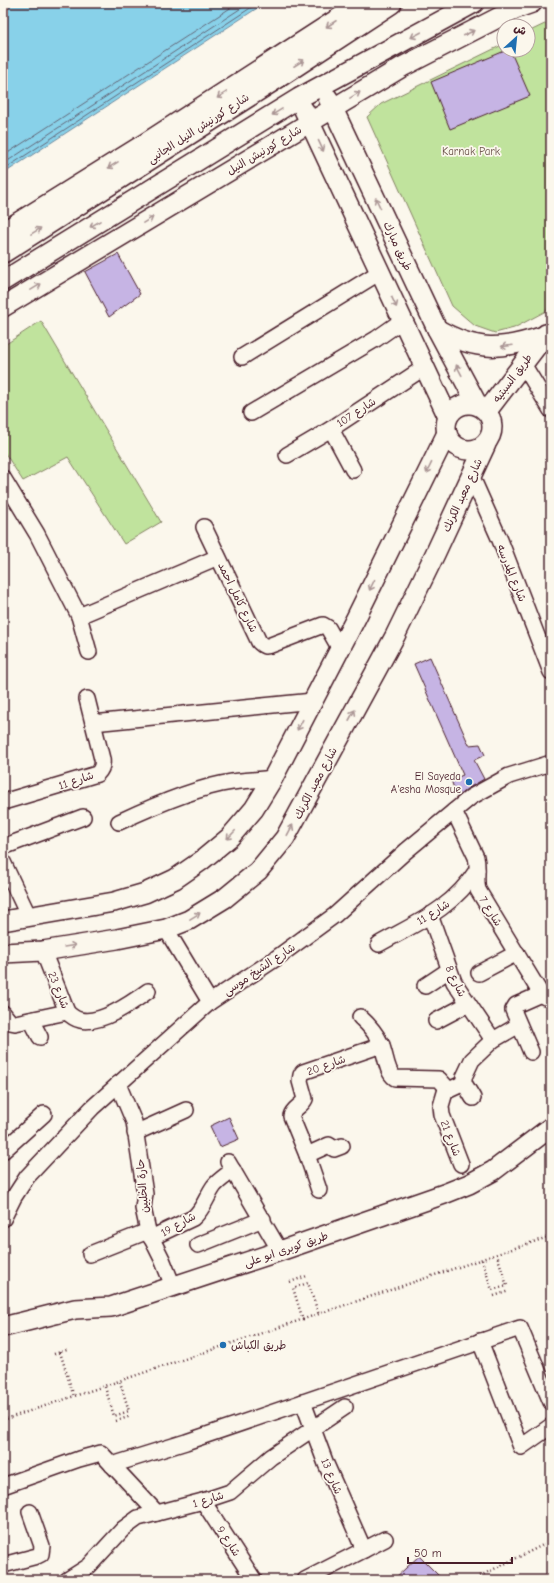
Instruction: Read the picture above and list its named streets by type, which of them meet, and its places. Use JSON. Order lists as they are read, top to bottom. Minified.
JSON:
{"streets":{"main road":["شارع كورنيش النيل الجانبى"],"street":["شارع كورنيش النيل","طريق مبارك","طريق السبتيه","شارع 107","شارع معبد الكرنك","شارع المدرسه","شارع كامل احمد","شارع 11","شارع 7","شارع الشيخ موسى","شارع 8","شارع 23","شارع 20","شارع 21","حارة الخلبين","شارع 19","طريق كوبرى ابو على","شارع 13","شارع 1","شارع 9"]},"crossings":[["شارع كورنيش النيل","طريق مبارك"],["طريق مبارك","طريق السبتيه"],["طريق مبارك","شارع معبد الكرنك"],["طريق السبتيه","شارع معبد الكرنك"],["شارع معبد الكرنك","شارع المدرسه"],["شارع معبد الكرنك","شارع 23"],["شارع 11","شارع 7"],["شارع 11","شارع 8"],["شارع 7","شارع الشيخ موسى"],["شارع الشيخ موسى","حارة الخلبين"],["حارة الخلبين","شارع 19"],["حارة الخلبين","طريق كوبرى ابو على"],["شارع 13","شارع 1"],["شارع 1","شارع 9"]],"parks":["Karnak Park"],"places":["El Sayeda A'esha Mosque","طريق الكباش"],"scale_bar":"50 m","north":"top right"}
